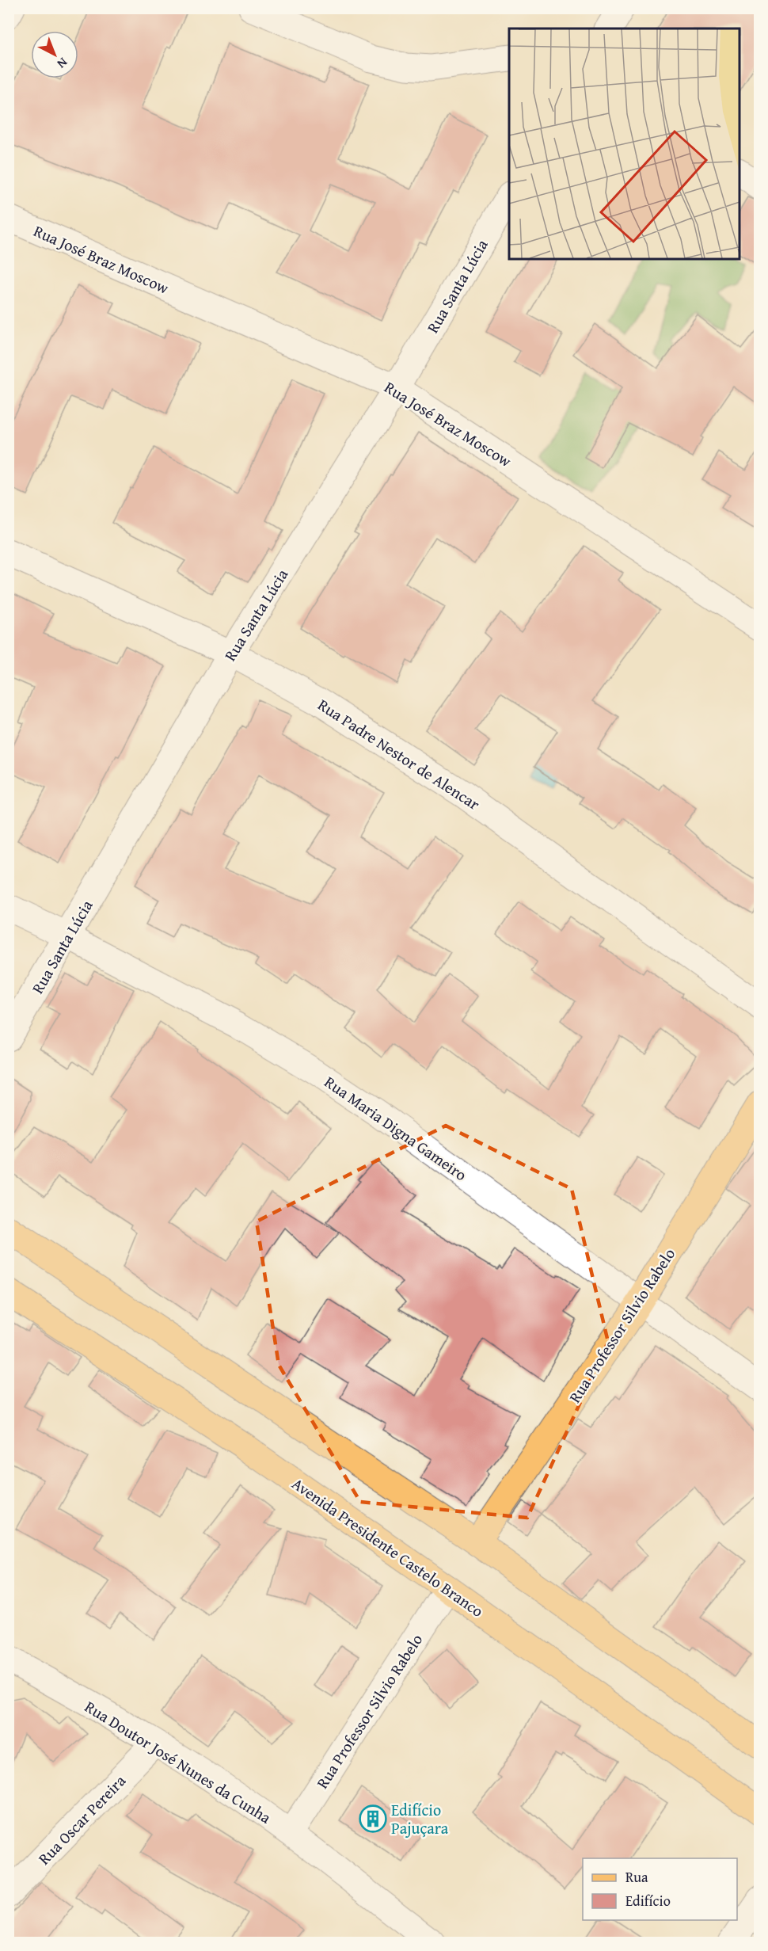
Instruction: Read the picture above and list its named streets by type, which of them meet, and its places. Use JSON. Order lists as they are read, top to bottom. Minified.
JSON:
{"streets":{"main road":["Rua Professor Silvio Rabelo","Avenida Presidente Castelo Branco"],"street":["Rua José Braz Moscow","Rua Santa Lúcia","Rua Padre Nestor de Alencar","Rua Maria Digna Gameiro","Rua Doutor José Nunes da Cunha","Rua Oscar Pereira"]},"crossings":[["Rua José Braz Moscow","Rua Santa Lúcia"],["Rua Santa Lúcia","Rua Padre Nestor de Alencar"],["Rua Santa Lúcia","Rua Maria Digna Gameiro"],["Rua Maria Digna Gameiro","Rua Professor Silvio Rabelo"],["Rua Professor Silvio Rabelo","Avenida Presidente Castelo Branco"],["Rua Professor Silvio Rabelo","Rua Doutor José Nunes da Cunha"],["Rua Doutor José Nunes da Cunha","Rua Oscar Pereira"]],"places":{"building":["Edifício Pajuçara"]},"legend":["Rua","Edifício"],"north":"bottom right"}
